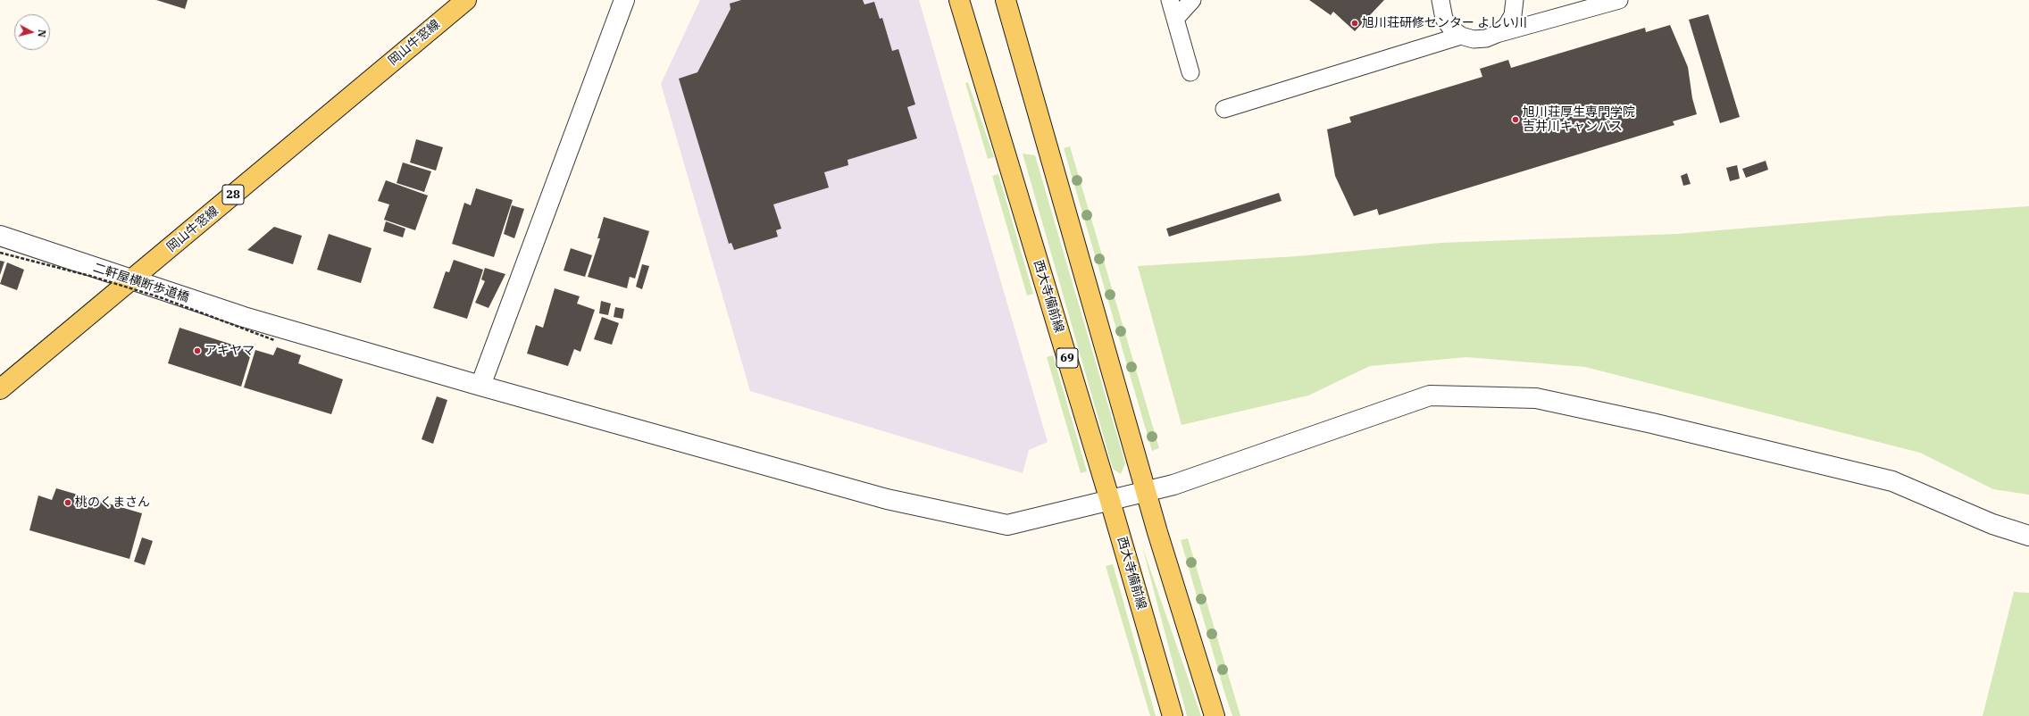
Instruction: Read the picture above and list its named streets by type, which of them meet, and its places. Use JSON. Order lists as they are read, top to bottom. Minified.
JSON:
{"streets":{"main road":["岡山牛窓線","28","西大寺備前線","69"],"path":["二軒屋横断歩道橋"]},"places":["旭川荘研修センター よしい川","旭川荘厚生専門学院 吉井川キャンパス","アキヤマ","桃のくまさん"],"north":"right"}
